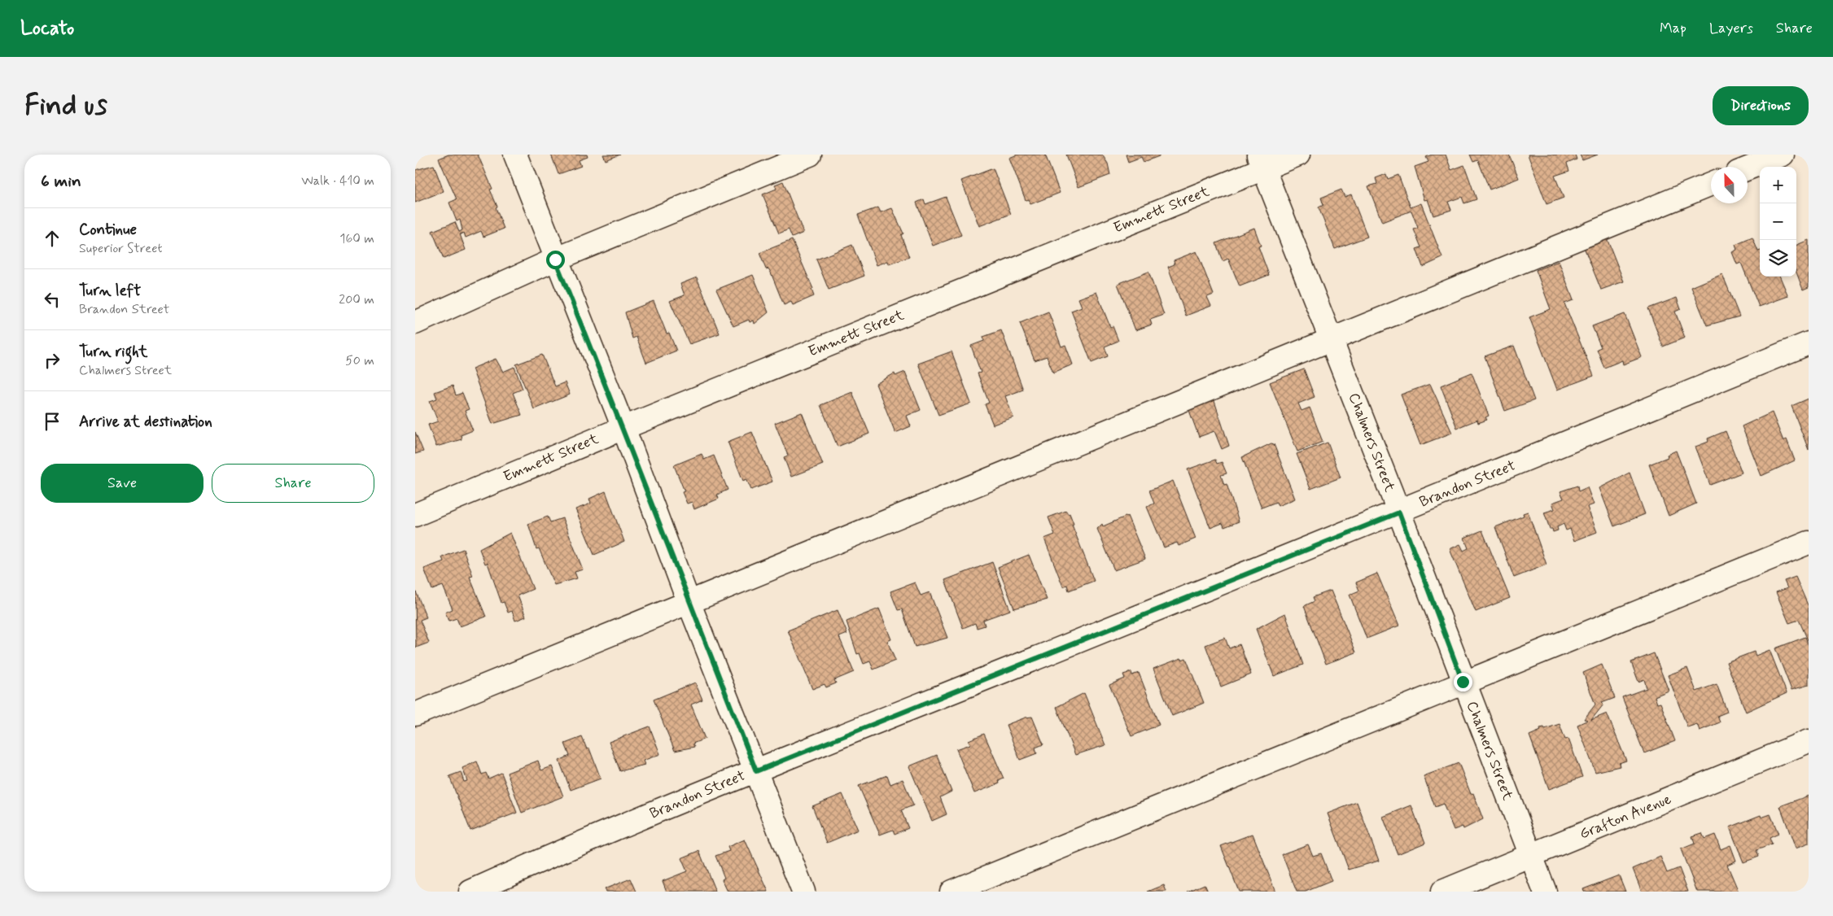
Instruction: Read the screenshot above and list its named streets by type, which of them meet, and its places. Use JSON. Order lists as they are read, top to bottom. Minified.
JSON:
{"streets":{"street":["Emmett Street","Chalmers Street","Brandon Street","Grafton Avenue"]},"crossings":[["Emmett Street","Chalmers Street"],["Chalmers Street","Brandon Street"],["Chalmers Street","Grafton Avenue"]],"north":"top","page":{"header":"Locato","nav":["Map","Layers","Share"],"buttons":["Directions",["Save","Share"]],"title":"Find us","heading":["6 min","Walk · 410 m"],"map_buttons":["+","−"],"list":[["Continue","Superior Street","160 m"],["Turn left","Brandon Street","200 m"],["Turn right","Chalmers Street","50 m"],"Arrive at destination"]}}
